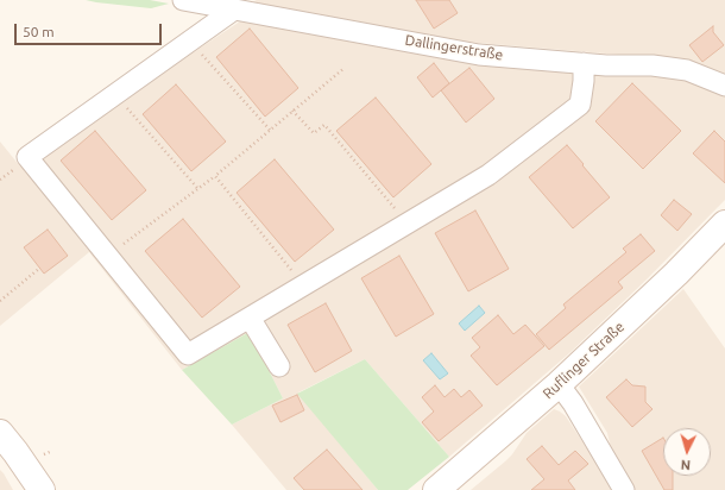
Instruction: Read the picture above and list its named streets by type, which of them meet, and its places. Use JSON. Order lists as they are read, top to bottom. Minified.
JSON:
{"streets":{"street":["Dallingerstraße","Ruflinger Straße"]},"scale_bar":"50 m","north":"bottom"}
